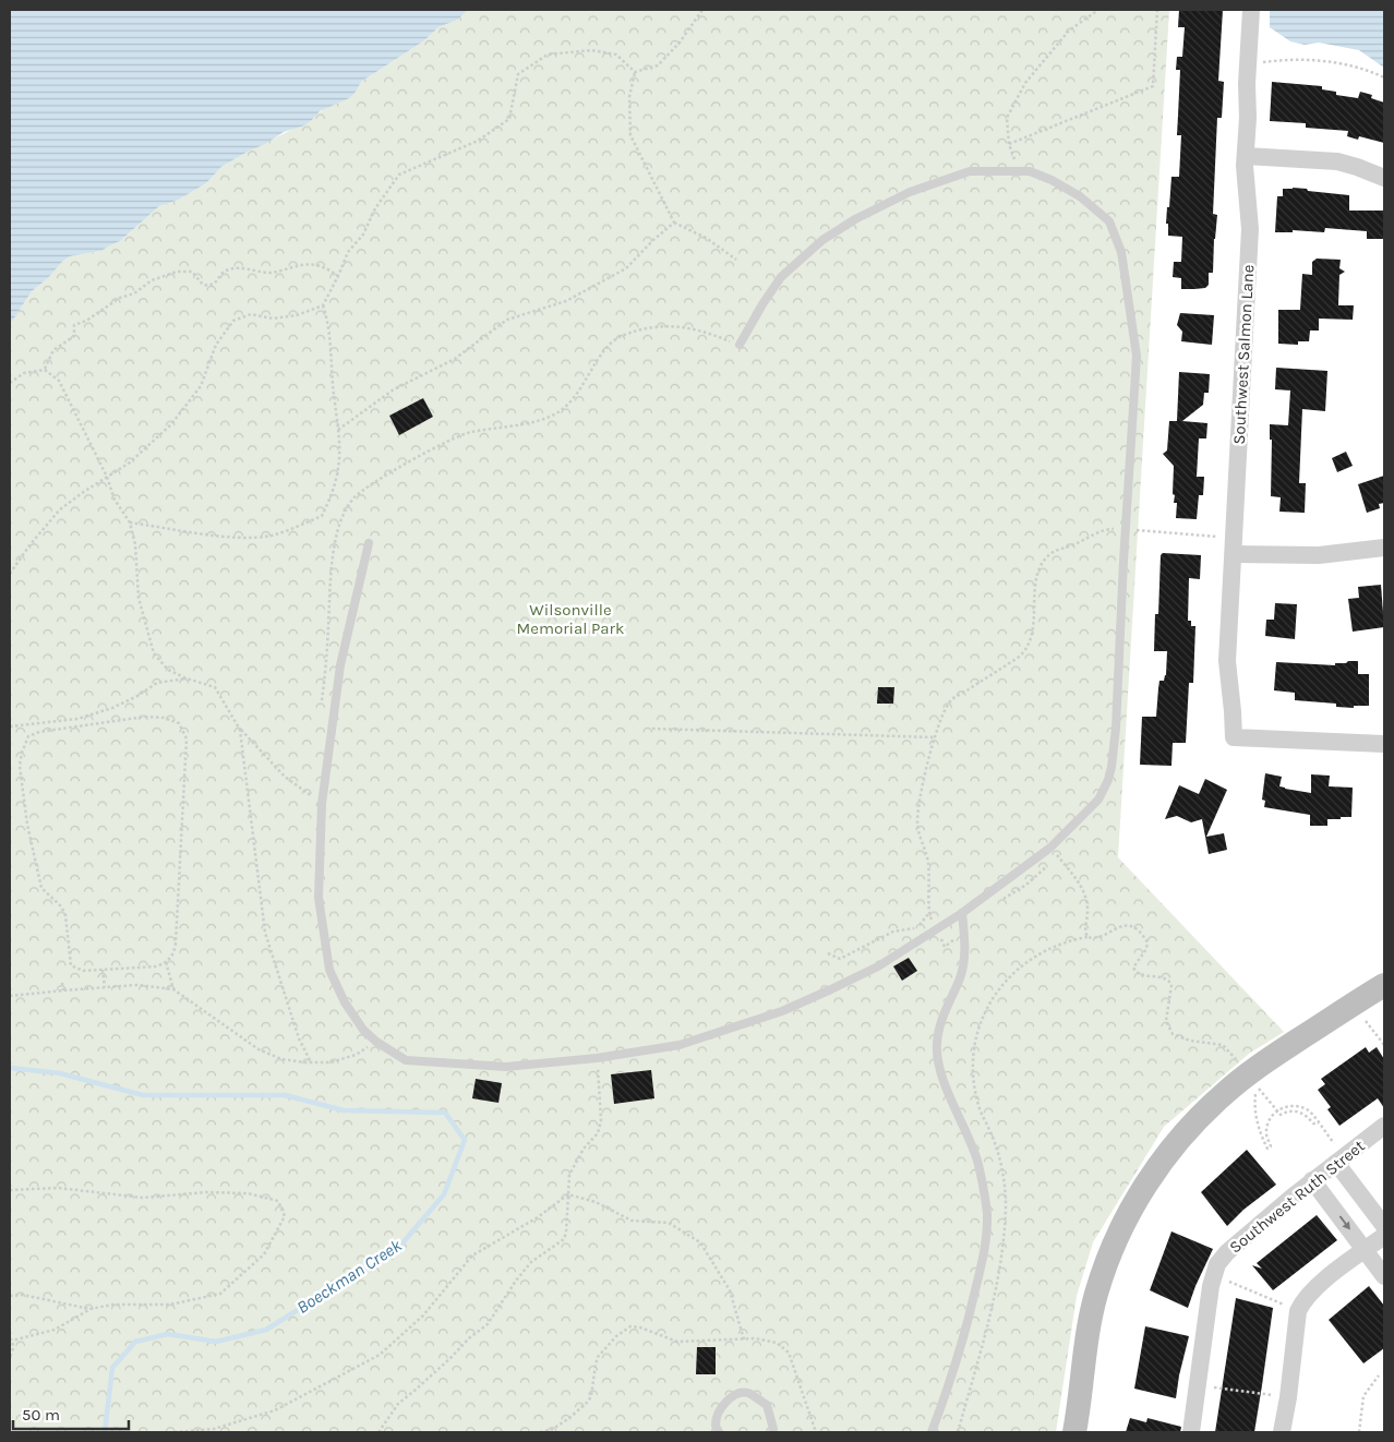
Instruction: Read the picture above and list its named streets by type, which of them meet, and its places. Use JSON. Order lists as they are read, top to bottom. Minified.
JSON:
{"streets":{"street":["Southwest Salmon Lane","Southwest Ruth Street"]},"water":["Boeckman Creek"],"parks":["Wilsonville Memorial Park"],"scale_bar":"50 m"}
